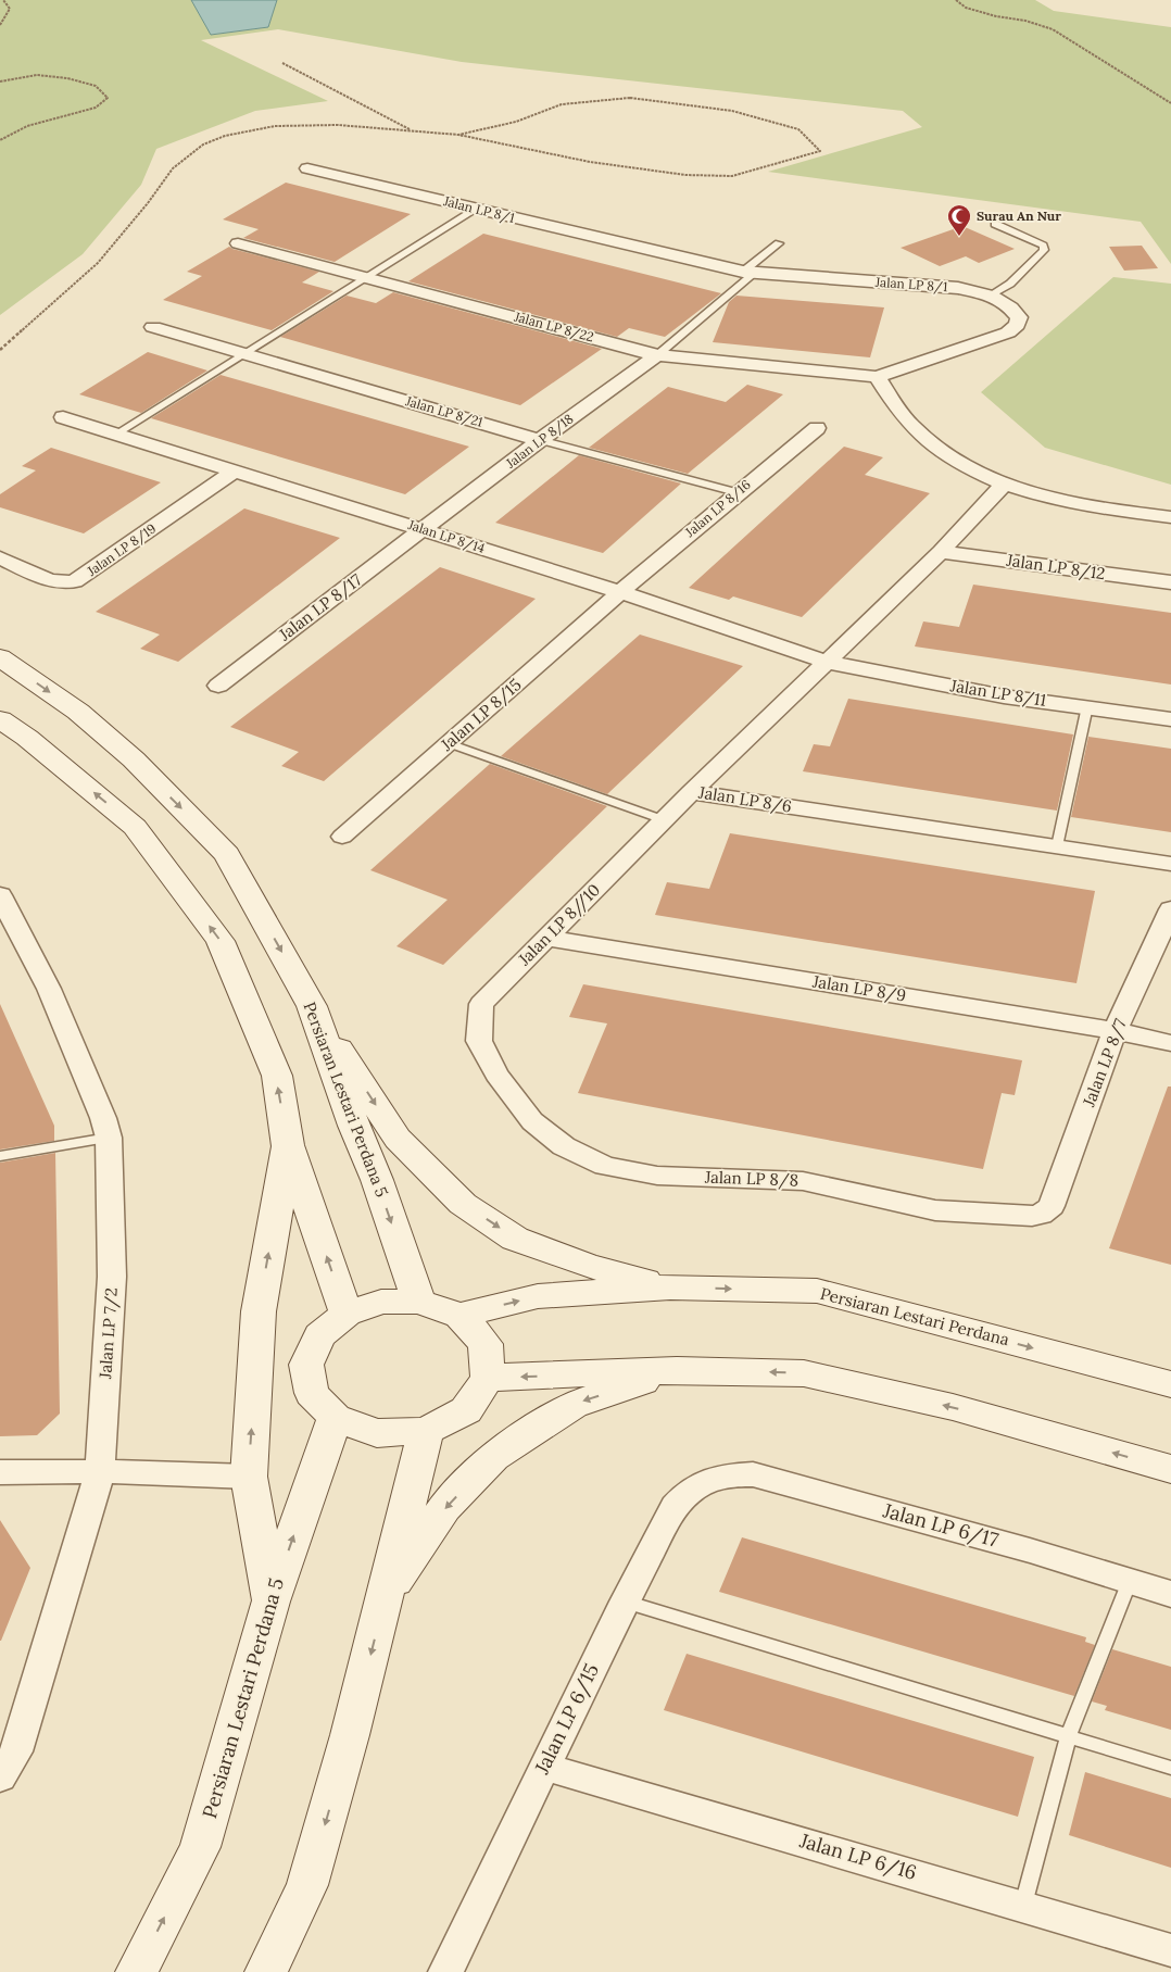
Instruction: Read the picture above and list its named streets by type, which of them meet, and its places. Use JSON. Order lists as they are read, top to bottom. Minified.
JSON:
{"streets":{"main road":["Persiaran Lestari Perdana 5","Persiaran Lestari Perdana"],"street":["Jalan LP 8/1","Jalan LP 8/22","Jalan LP 8/21","Jalan LP 8/18","Jalan LP 8/16","Jalan LP 8/14","Jalan LP 8/19","Jalan LP 8/12","Jalan LP 8/17","Jalan LP 8/11","Jalan LP 8/15","Jalan LP 8/6","Jalan LP 8//10","Jalan LP 8/9","Jalan LP 8/7","Jalan LP 8/8","Jalan LP 7/2","Jalan LP 6/17","Jalan LP 6/15","Jalan LP 6/16"]},"crossings":[["Jalan LP 8/1","Jalan LP 8/22"],["Jalan LP 8/22","Jalan LP 8/18"],["Jalan LP 8/21","Jalan LP 8/18"],["Jalan LP 8/21","Jalan LP 8/16"],["Jalan LP 8/18","Jalan LP 8/14"],["Jalan LP 8/18","Jalan LP 8/17"],["Jalan LP 8/16","Jalan LP 8/14"],["Jalan LP 8/16","Jalan LP 8/15"],["Jalan LP 8/14","Jalan LP 8/19"],["Jalan LP 8/14","Jalan LP 8/17"],["Jalan LP 8/14","Jalan LP 8/11"],["Jalan LP 8/14","Jalan LP 8/15"],["Jalan LP 8/14","Jalan LP 8/6"],["Jalan LP 8/12","Jalan LP 8/6"],["Jalan LP 8/11","Jalan LP 8/6"],["Jalan LP 8/6","Jalan LP 8//10"],["Jalan LP 8//10","Jalan LP 8/9"],["Jalan LP 8//10","Jalan LP 8/8"],["Jalan LP 8/9","Jalan LP 8/7"],["Jalan LP 8/7","Jalan LP 8/8"],["Persiaran Lestari Perdana 5","Persiaran Lestari Perdana"],["Jalan LP 6/17","Jalan LP 6/15"],["Jalan LP 6/15","Jalan LP 6/16"]],"places":{"mosque":["Surau An Nur"]}}
